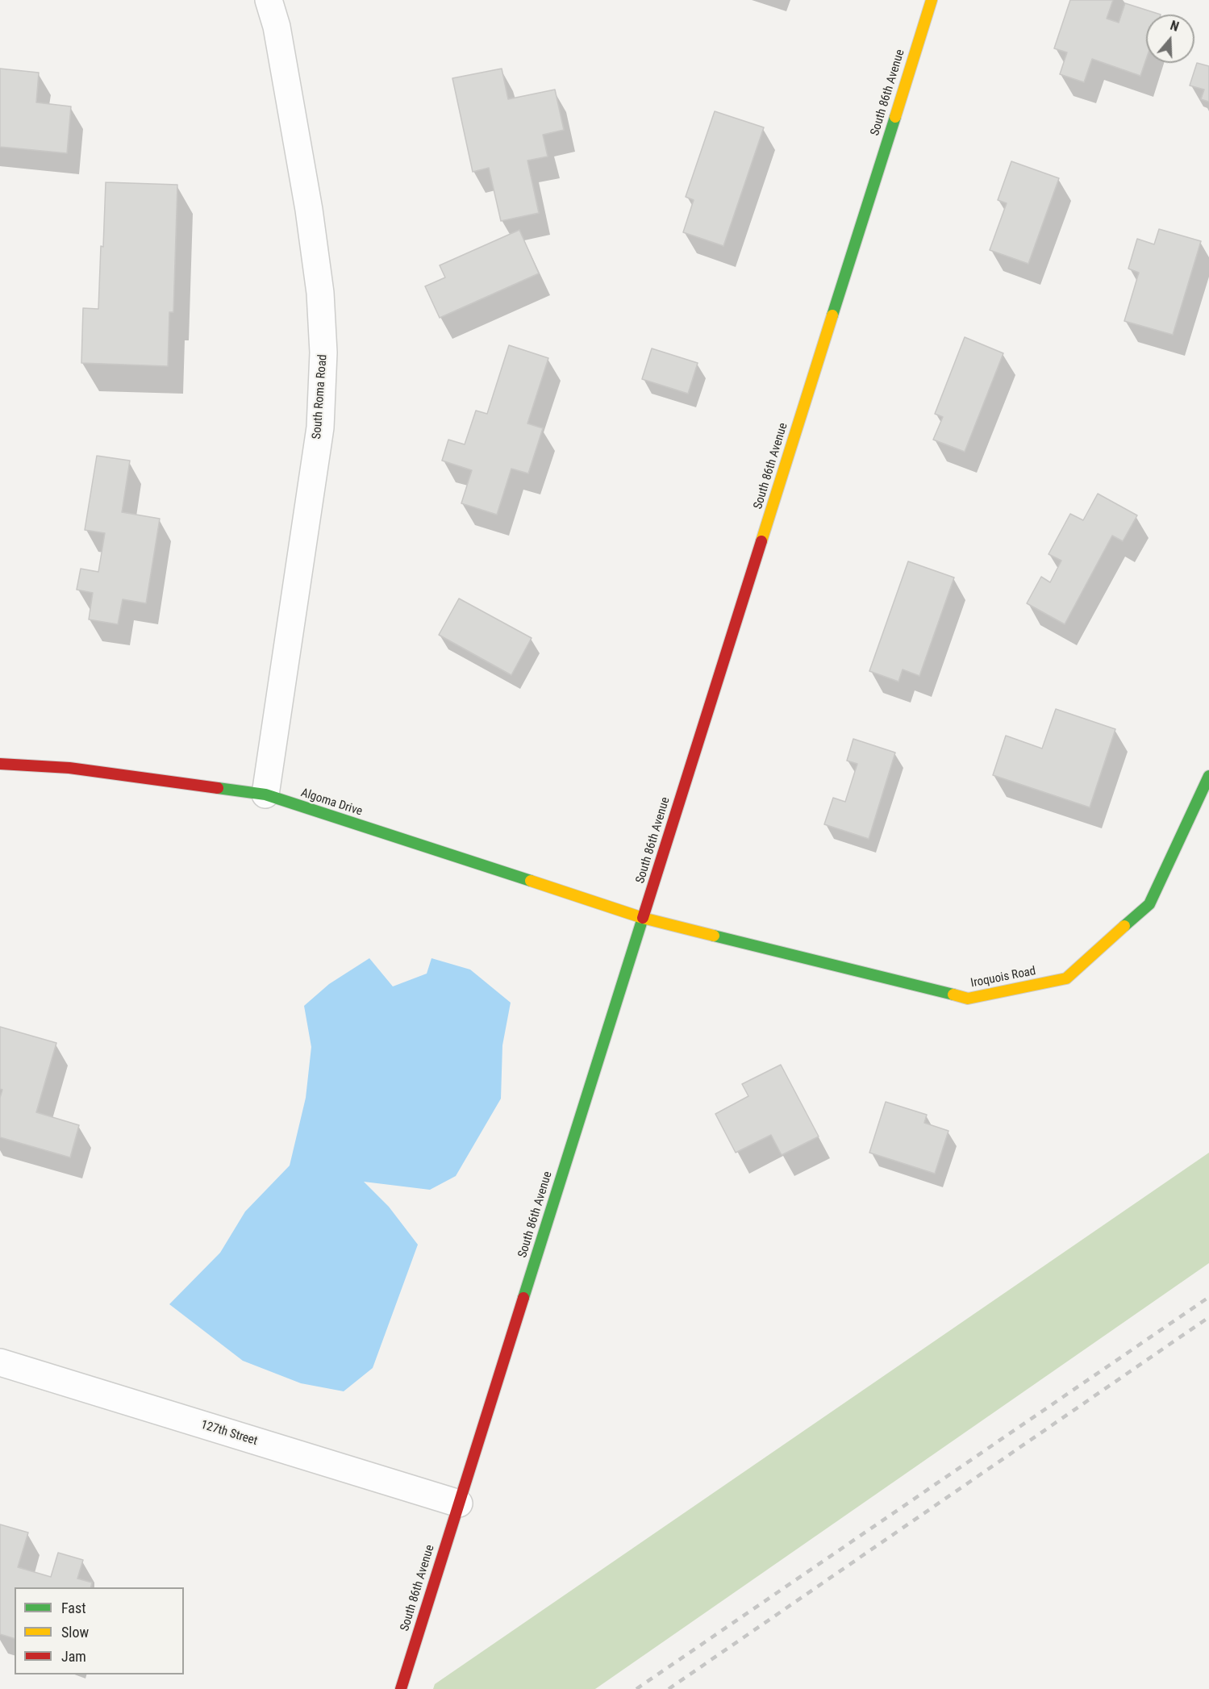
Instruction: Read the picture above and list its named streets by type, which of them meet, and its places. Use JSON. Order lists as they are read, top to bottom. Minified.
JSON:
{"streets":{"street":["South 86th Avenue","South Roma Road","Algoma Drive","Iroquois Road","127th Street"]},"crossings":[["South 86th Avenue","Algoma Drive"],["South 86th Avenue","Iroquois Road"],["South 86th Avenue","127th Street"],["South Roma Road","Algoma Drive"],["Algoma Drive","Iroquois Road"]],"legend":["Fast","Slow","Jam"],"north":"top"}
